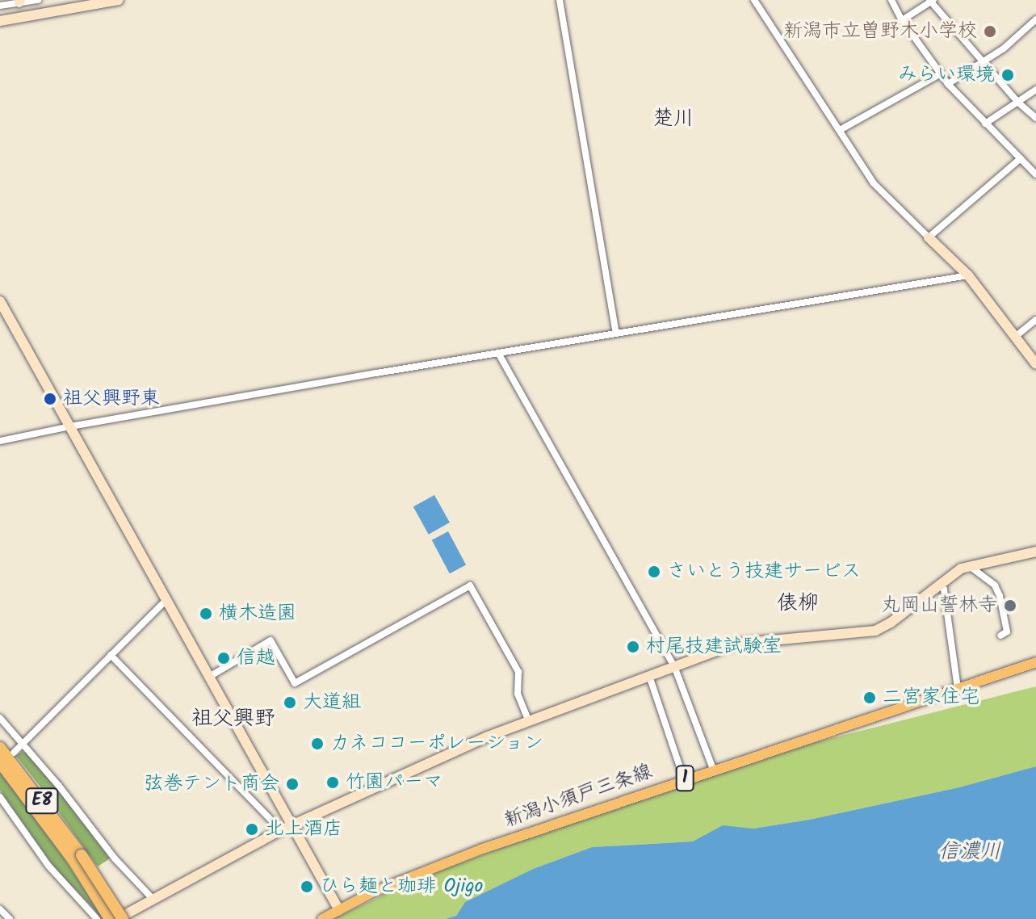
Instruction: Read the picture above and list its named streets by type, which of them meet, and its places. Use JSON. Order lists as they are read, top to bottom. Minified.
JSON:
{"streets":{"highway":["E8"],"main road":["1","新潟小須戸三条線"]},"districts":["楚川","俵柳","祖父興野"],"water":["信濃川"],"places":["新潟市立曽野木小学校","みらい環境","祖父興野東","さいとう技建サービス","丸岡山誓林寺","横木造園","村尾技建試験室","信越","二宮家住宅","大道組","カネココーポレーション","竹園パーマ","弦巻テント商会","北上酒店","ひら麺と珈琲 Ojigo"]}
